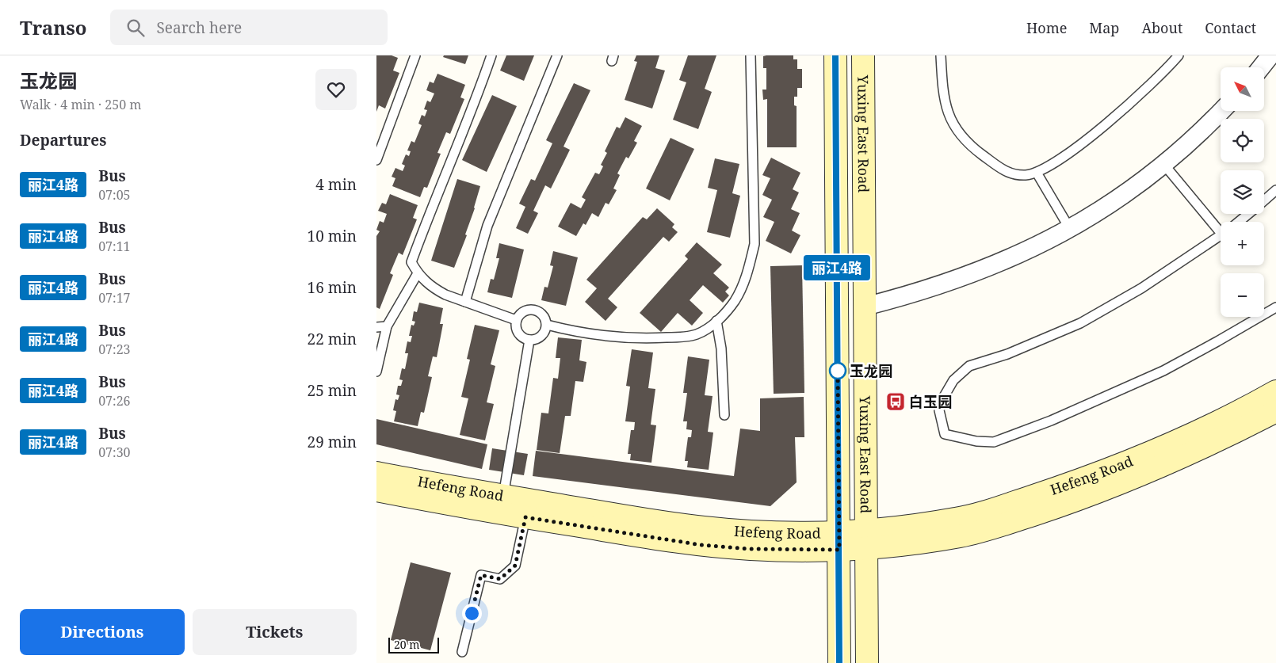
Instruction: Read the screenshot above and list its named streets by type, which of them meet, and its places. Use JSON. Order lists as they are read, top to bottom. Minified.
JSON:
{"streets":{"street":["Yuxing East Road","Hefeng Road"]},"crossings":[["Yuxing East Road","Hefeng Road"]],"places":{"other":["玉龙园"],"bus stop":["白玉园"]},"lines":["bus line 丽江4路"],"scale_bar":"20 m","north":"top left","page":{"header":"Transo","search":"Search here","nav":["Home","Map","About","Contact"],"heading":[["玉龙园","Walk · 4 min · 250 m"],"Departures"],"on_map":"丽江4路","map_buttons":["+","−"],"list":[{"mark":"丽江4路","name":"Bus","note":"07:05","value":"4 min"},{"mark":"丽江4路","name":"Bus","note":"07:11","value":"10 min"},{"mark":"丽江4路","name":"Bus","note":"07:17","value":"16 min"},{"mark":"丽江4路","name":"Bus","note":"07:23","value":"22 min"},{"mark":"丽江4路","name":"Bus","note":"07:26","value":"25 min"},{"mark":"丽江4路","name":"Bus","note":"07:30","value":"29 min"}],"buttons":["Directions","Tickets"],"scale":"20 m"}}
